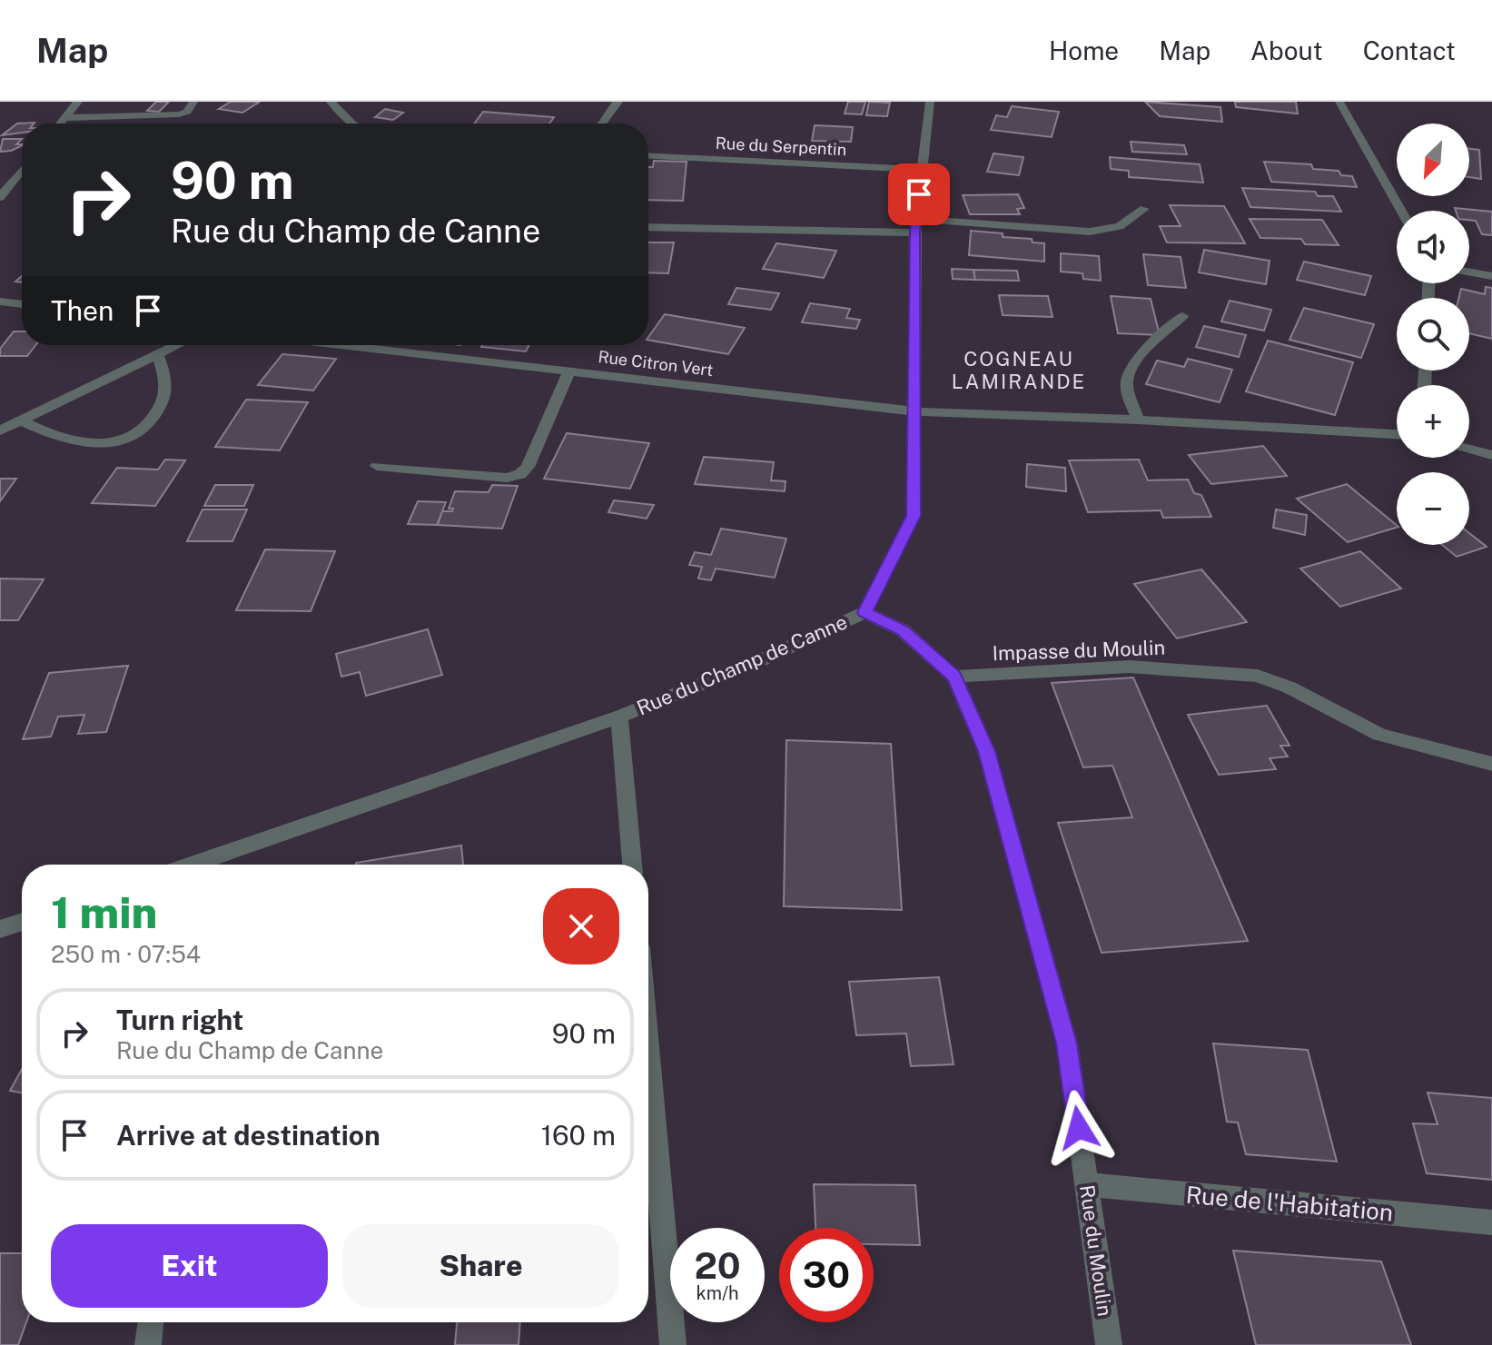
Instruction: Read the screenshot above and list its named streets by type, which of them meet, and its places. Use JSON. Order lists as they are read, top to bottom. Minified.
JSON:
{"streets":{"street":["Rue du Serpentin","Rue Citron Vert","Impasse du Moulin","Rue du Champ de Canne","Rue de l'Habitation","Rue du Moulin"]},"crossings":[["Rue du Serpentin","Rue du Champ de Canne"],["Rue Citron Vert","Rue du Champ de Canne"],["Impasse du Moulin","Rue du Moulin"],["Rue du Champ de Canne","Rue du Moulin"],["Rue de l'Habitation","Rue du Moulin"]],"districts":["COGNEAU LAMIRANDE"],"north":"bottom left","page":{"header":"Map","nav":["Home","Map","About","Contact"],"map_buttons":["+","−"],"turn":["90 m","Rue du Champ de Canne"],"then":"Then","heading":["1 min","250 m · 07:54"],"list":[{"name":"Turn right","note":"Rue du Champ de Canne","value":"90 m"},{"name":"Arrive at destination","value":"160 m"}],"buttons":["Exit","Share"],"speed":"20 km/h","limit":"30"}}
